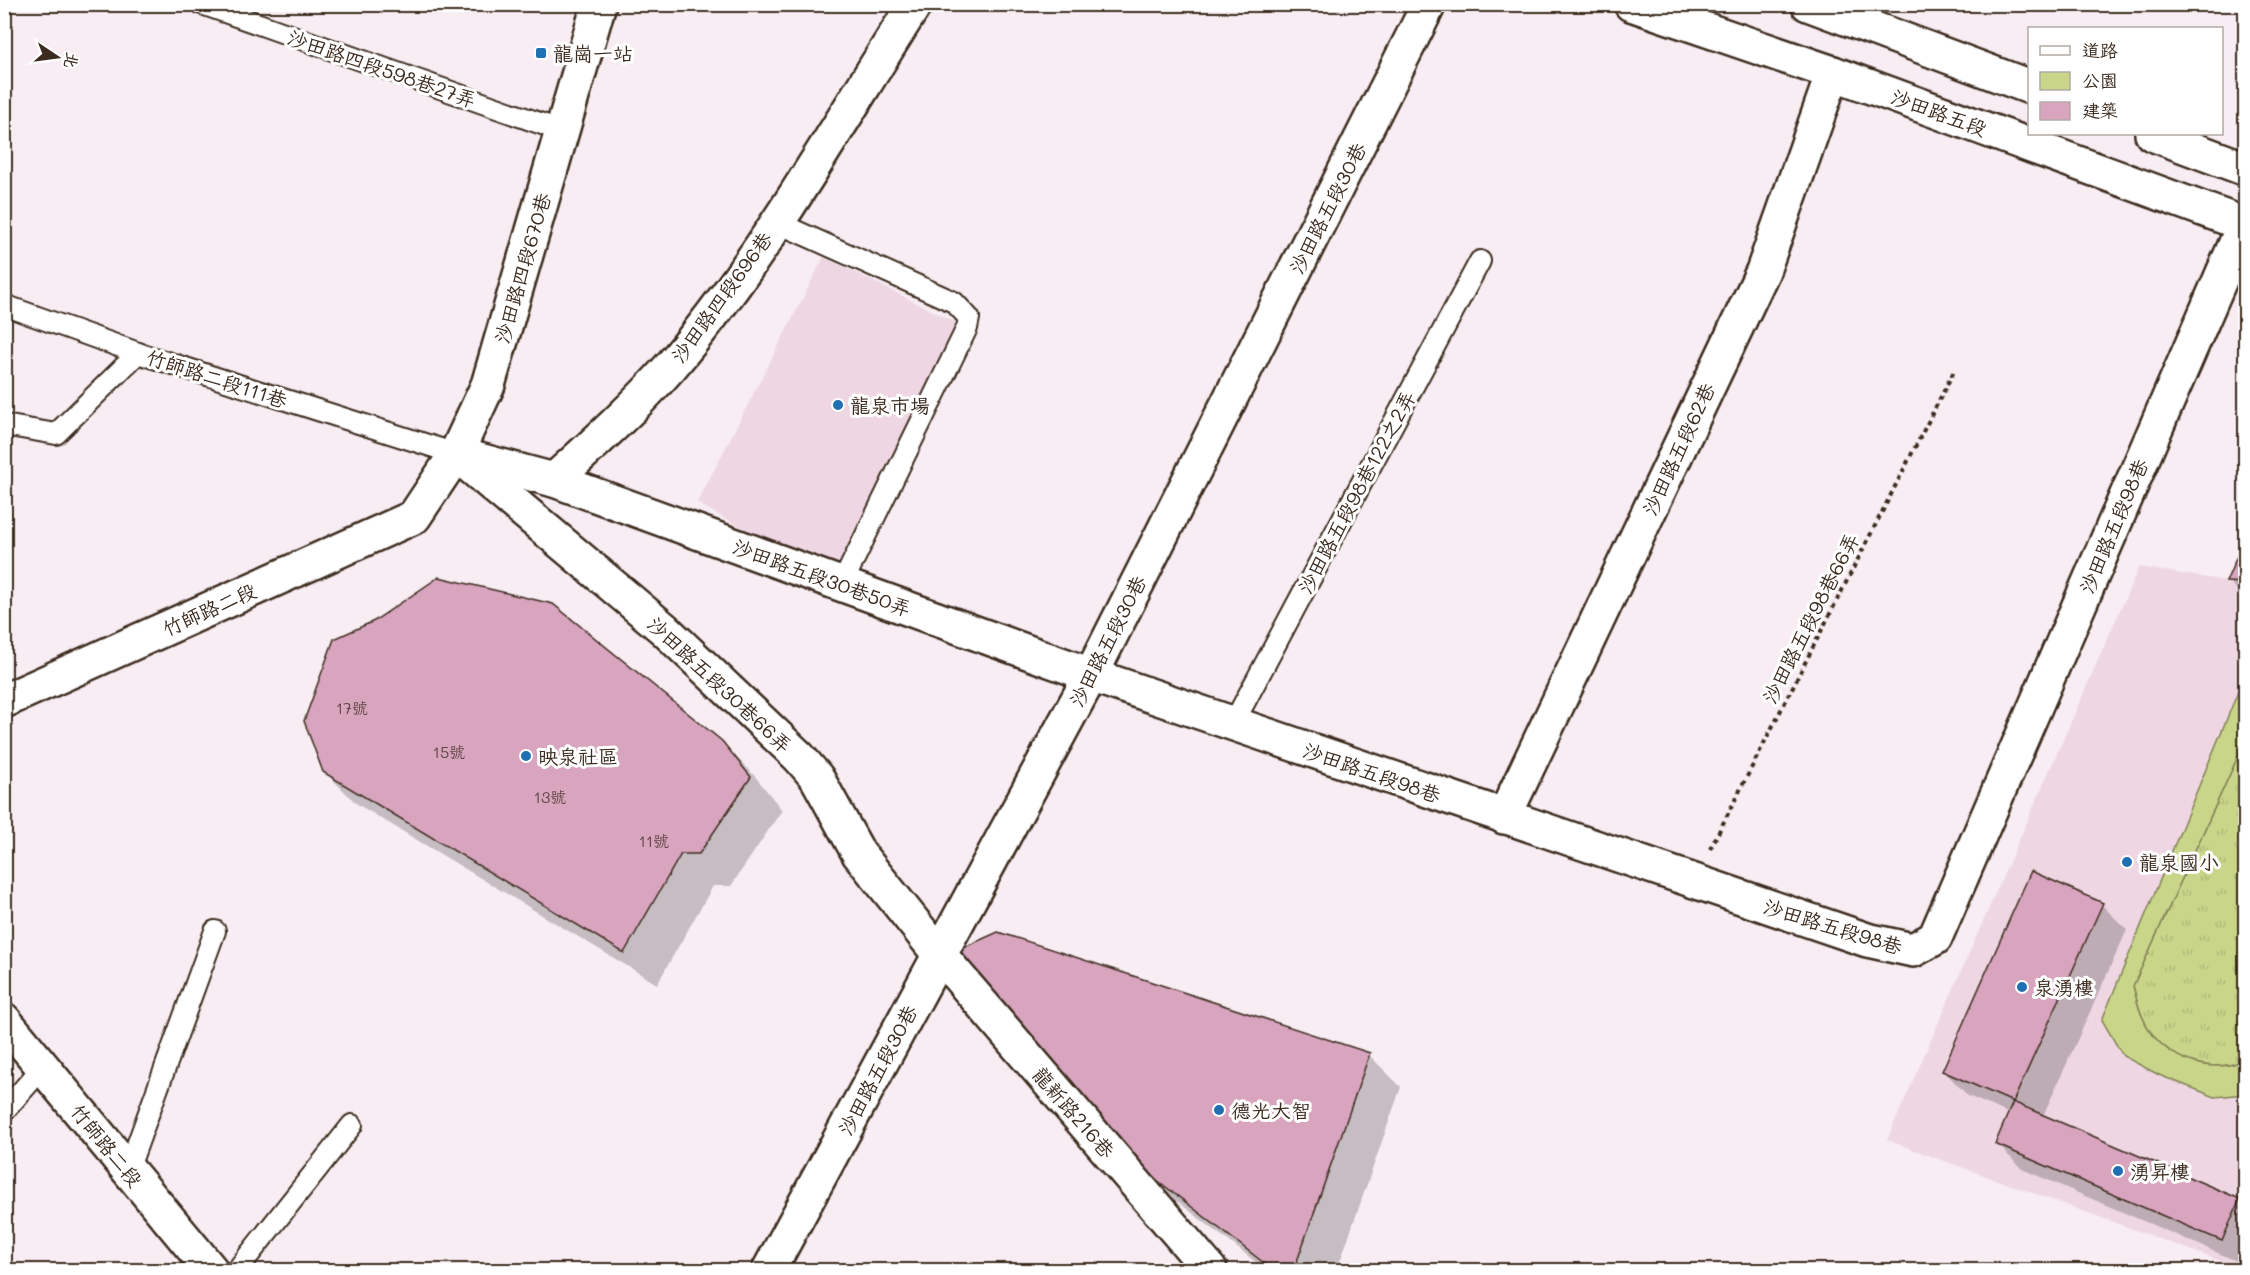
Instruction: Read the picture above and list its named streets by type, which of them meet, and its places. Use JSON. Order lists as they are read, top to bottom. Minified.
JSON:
{"streets":{"street":["沙田路五段","沙田路五段30巷","沙田路四段670巷","沙田路四段696巷","沙田路五段62巷","沙田路五段98巷","沙田路五段30巷50弄","竹師路二段","沙田路五段30巷66弄","龍新路216巷"],"lane":["沙田路四段598巷27弄","竹師路二段111巷","沙田路五段98巷122之2弄"],"path":["沙田路五段98巷66弄"]},"crossings":[["沙田路四段598巷27弄","沙田路四段670巷"],["沙田路五段","沙田路五段62巷"],["沙田路五段","沙田路五段98巷"],["沙田路五段30巷","沙田路五段98巷"],["沙田路五段30巷","沙田路五段30巷50弄"],["沙田路五段30巷","沙田路五段30巷66弄"],["沙田路五段30巷","龍新路216巷"],["沙田路四段670巷","竹師路二段111巷"],["沙田路四段670巷","竹師路二段"],["沙田路四段670巷","沙田路五段30巷66弄"],["沙田路四段696巷","沙田路五段30巷50弄"],["竹師路二段111巷","沙田路五段30巷66弄"],["沙田路五段62巷","沙田路五段98巷"],["沙田路五段98巷122之2弄","沙田路五段98巷"],["沙田路五段98巷","沙田路五段30巷50弄"],["沙田路五段98巷","沙田路五段98巷66弄"],["沙田路五段30巷66弄","龍新路216巷"]],"places":{"transit":["龍崗一站"],"other":["龍泉市場","映泉社區","龍泉國小","泉湧樓","德光大智","湧昇樓"]},"house_numbers":["17號","15號","13號","11號"],"legend":["道路","公園","建築"],"north":"right"}
